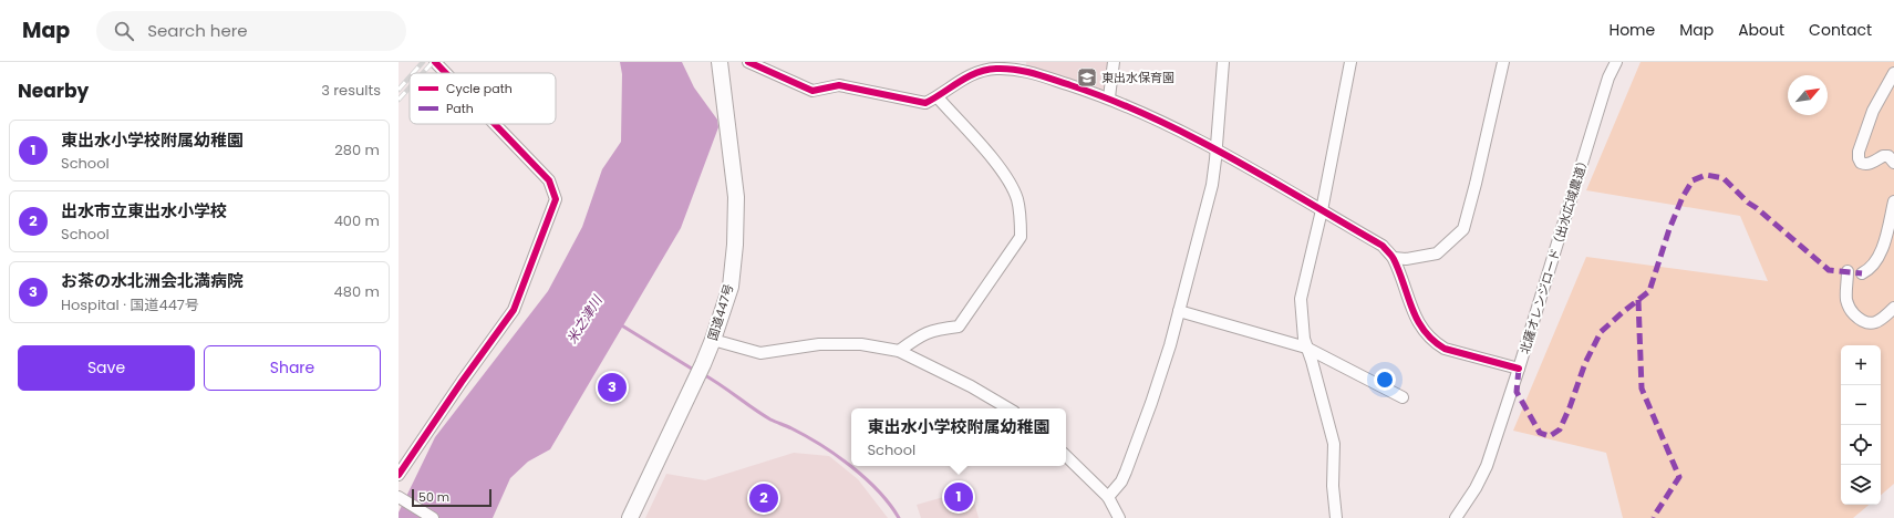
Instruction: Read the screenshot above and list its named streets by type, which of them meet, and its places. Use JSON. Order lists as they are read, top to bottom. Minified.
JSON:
{"streets":{"highway":["国道447号"],"street":["北薩オレンジロード（出水広域農道）"]},"water":["米之津川"],"places":{"school or university":["東出水保育園"]},"legend":["Cycle path","Path"],"scale_bar":"50 m","north":"top right","page":{"header":"Map","search":"Search here","nav":["Home","Map","About","Contact"],"heading":["Nearby","3 results"],"list":[{"mark":"1","name":"東出水小学校附属幼稚園","note":"School","value":"280 m"},{"mark":"2","name":"出水市立東出水小学校","note":"School","value":"400 m"},{"mark":"3","name":"お茶の水北洲会北満病院","note":"Hospital · 国道447号","value":"480 m"}],"buttons":["Save","Share"],"map_buttons":["+","−"],"pins":["3","1","2"],"popup":["東出水小学校附属幼稚園","School"],"scale":"50 m"}}
